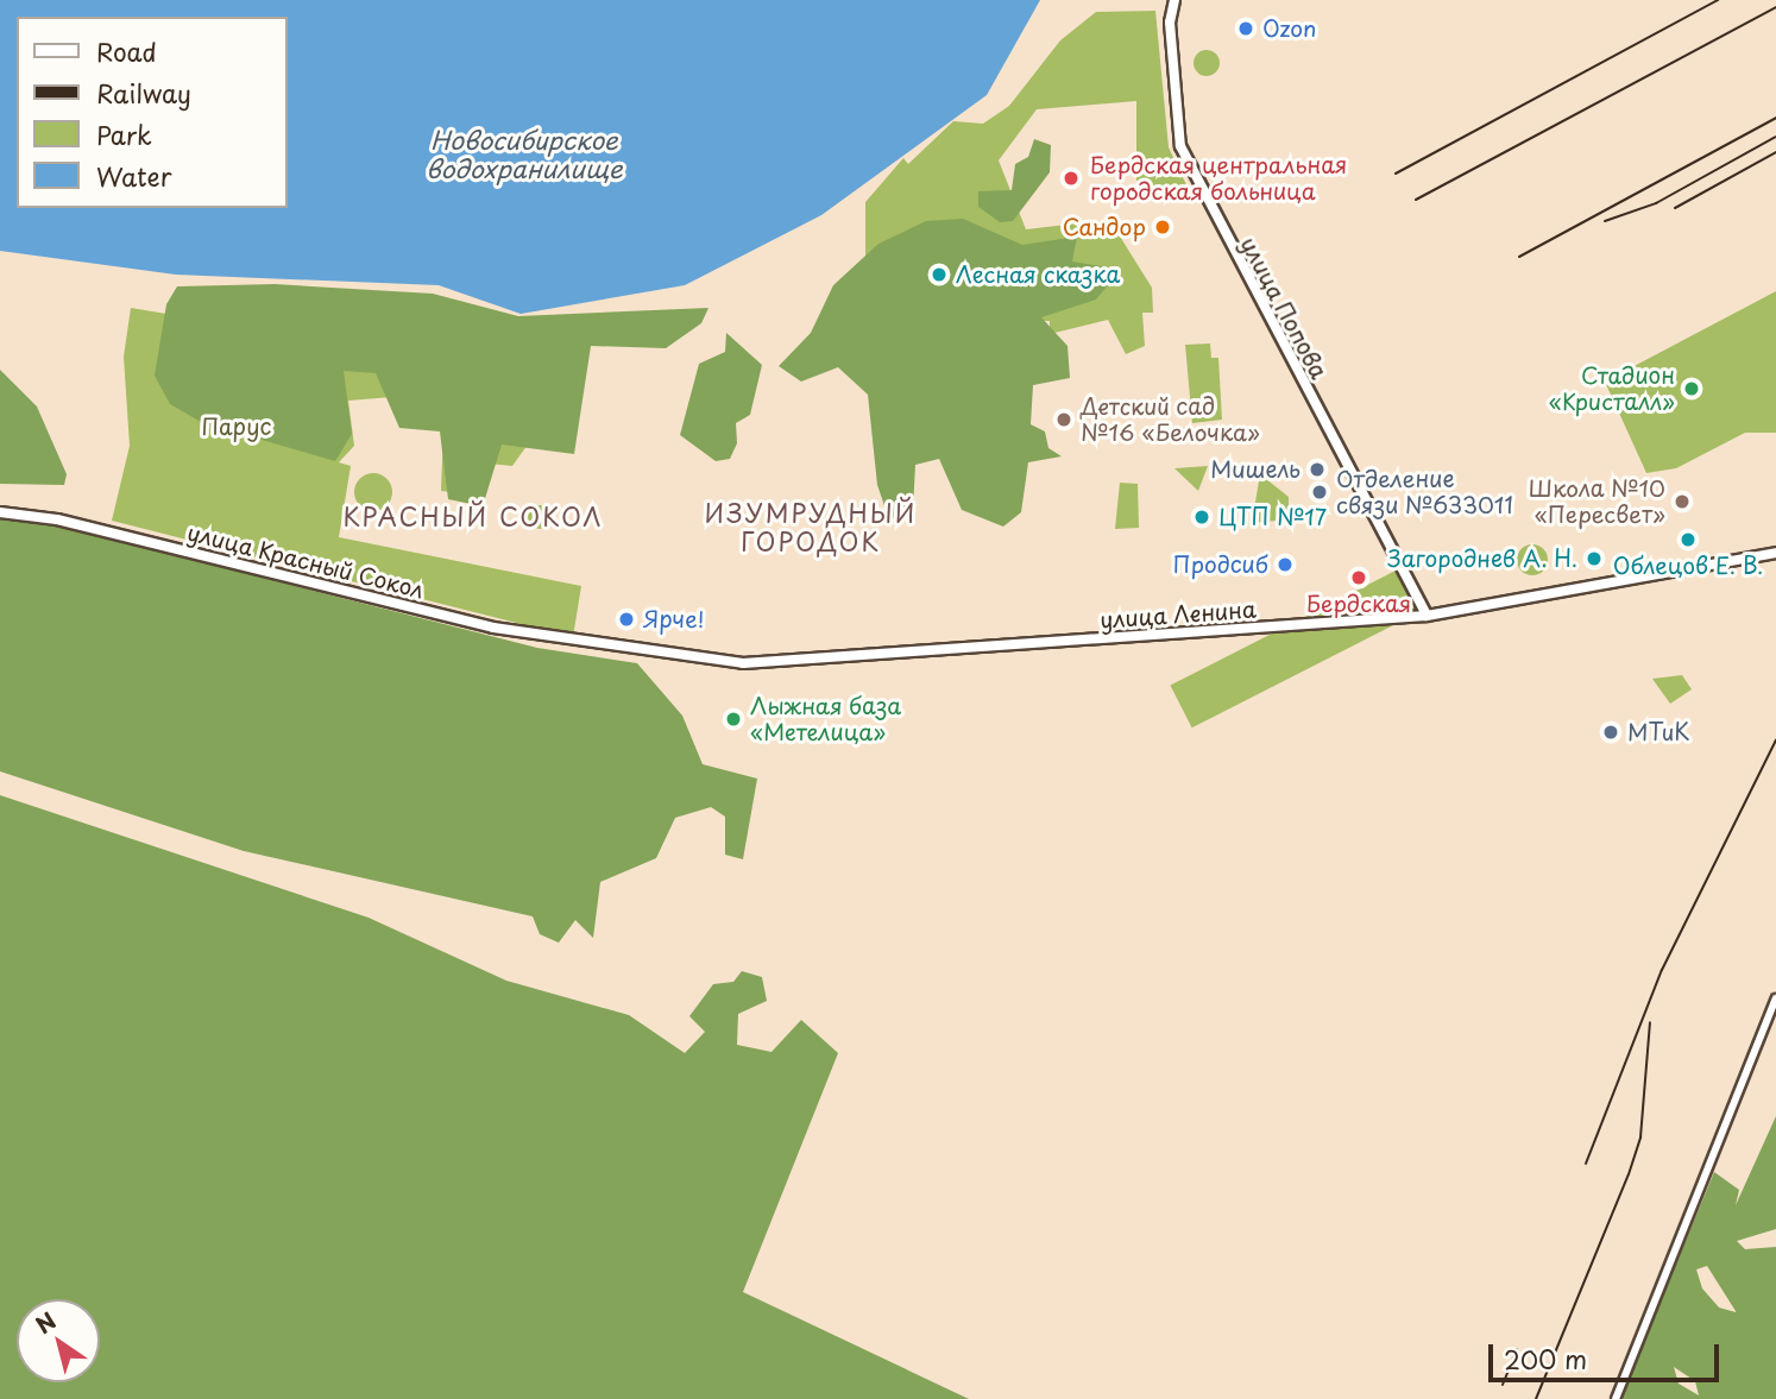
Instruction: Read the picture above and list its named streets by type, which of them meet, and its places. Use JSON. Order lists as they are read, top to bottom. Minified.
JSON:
{"streets":{"street":["улица Попова","улица Красный Сокол","улица Ленина"]},"crossings":[["улица Попова","улица Ленина"],["улица Красный Сокол","улица Ленина"]],"districts":["ИЗУМРУДНЫЙ ГОРОДОК","КРАСНЫЙ СОКОЛ"],"water":["Новосибирское водохранилище"],"parks":["Парус"],"places":["Ozon","Бердская центральная городская больница","Сандор","Лесная сказка","Стадион «Кристалл»","Детский сад №16 «Белочка»","Мишель","Отделение связи №633011","Школа №10 «Пересвет»","ЦТП №17","Облецов Е. В.","Загороднев А. Н.","Продсиб","Бердская","Ярче!","Лыжная база «Метелица»","МТиК"],"legend":["Road","Railway","Park","Water"],"scale_bar":"200 m","north":"top left"}
